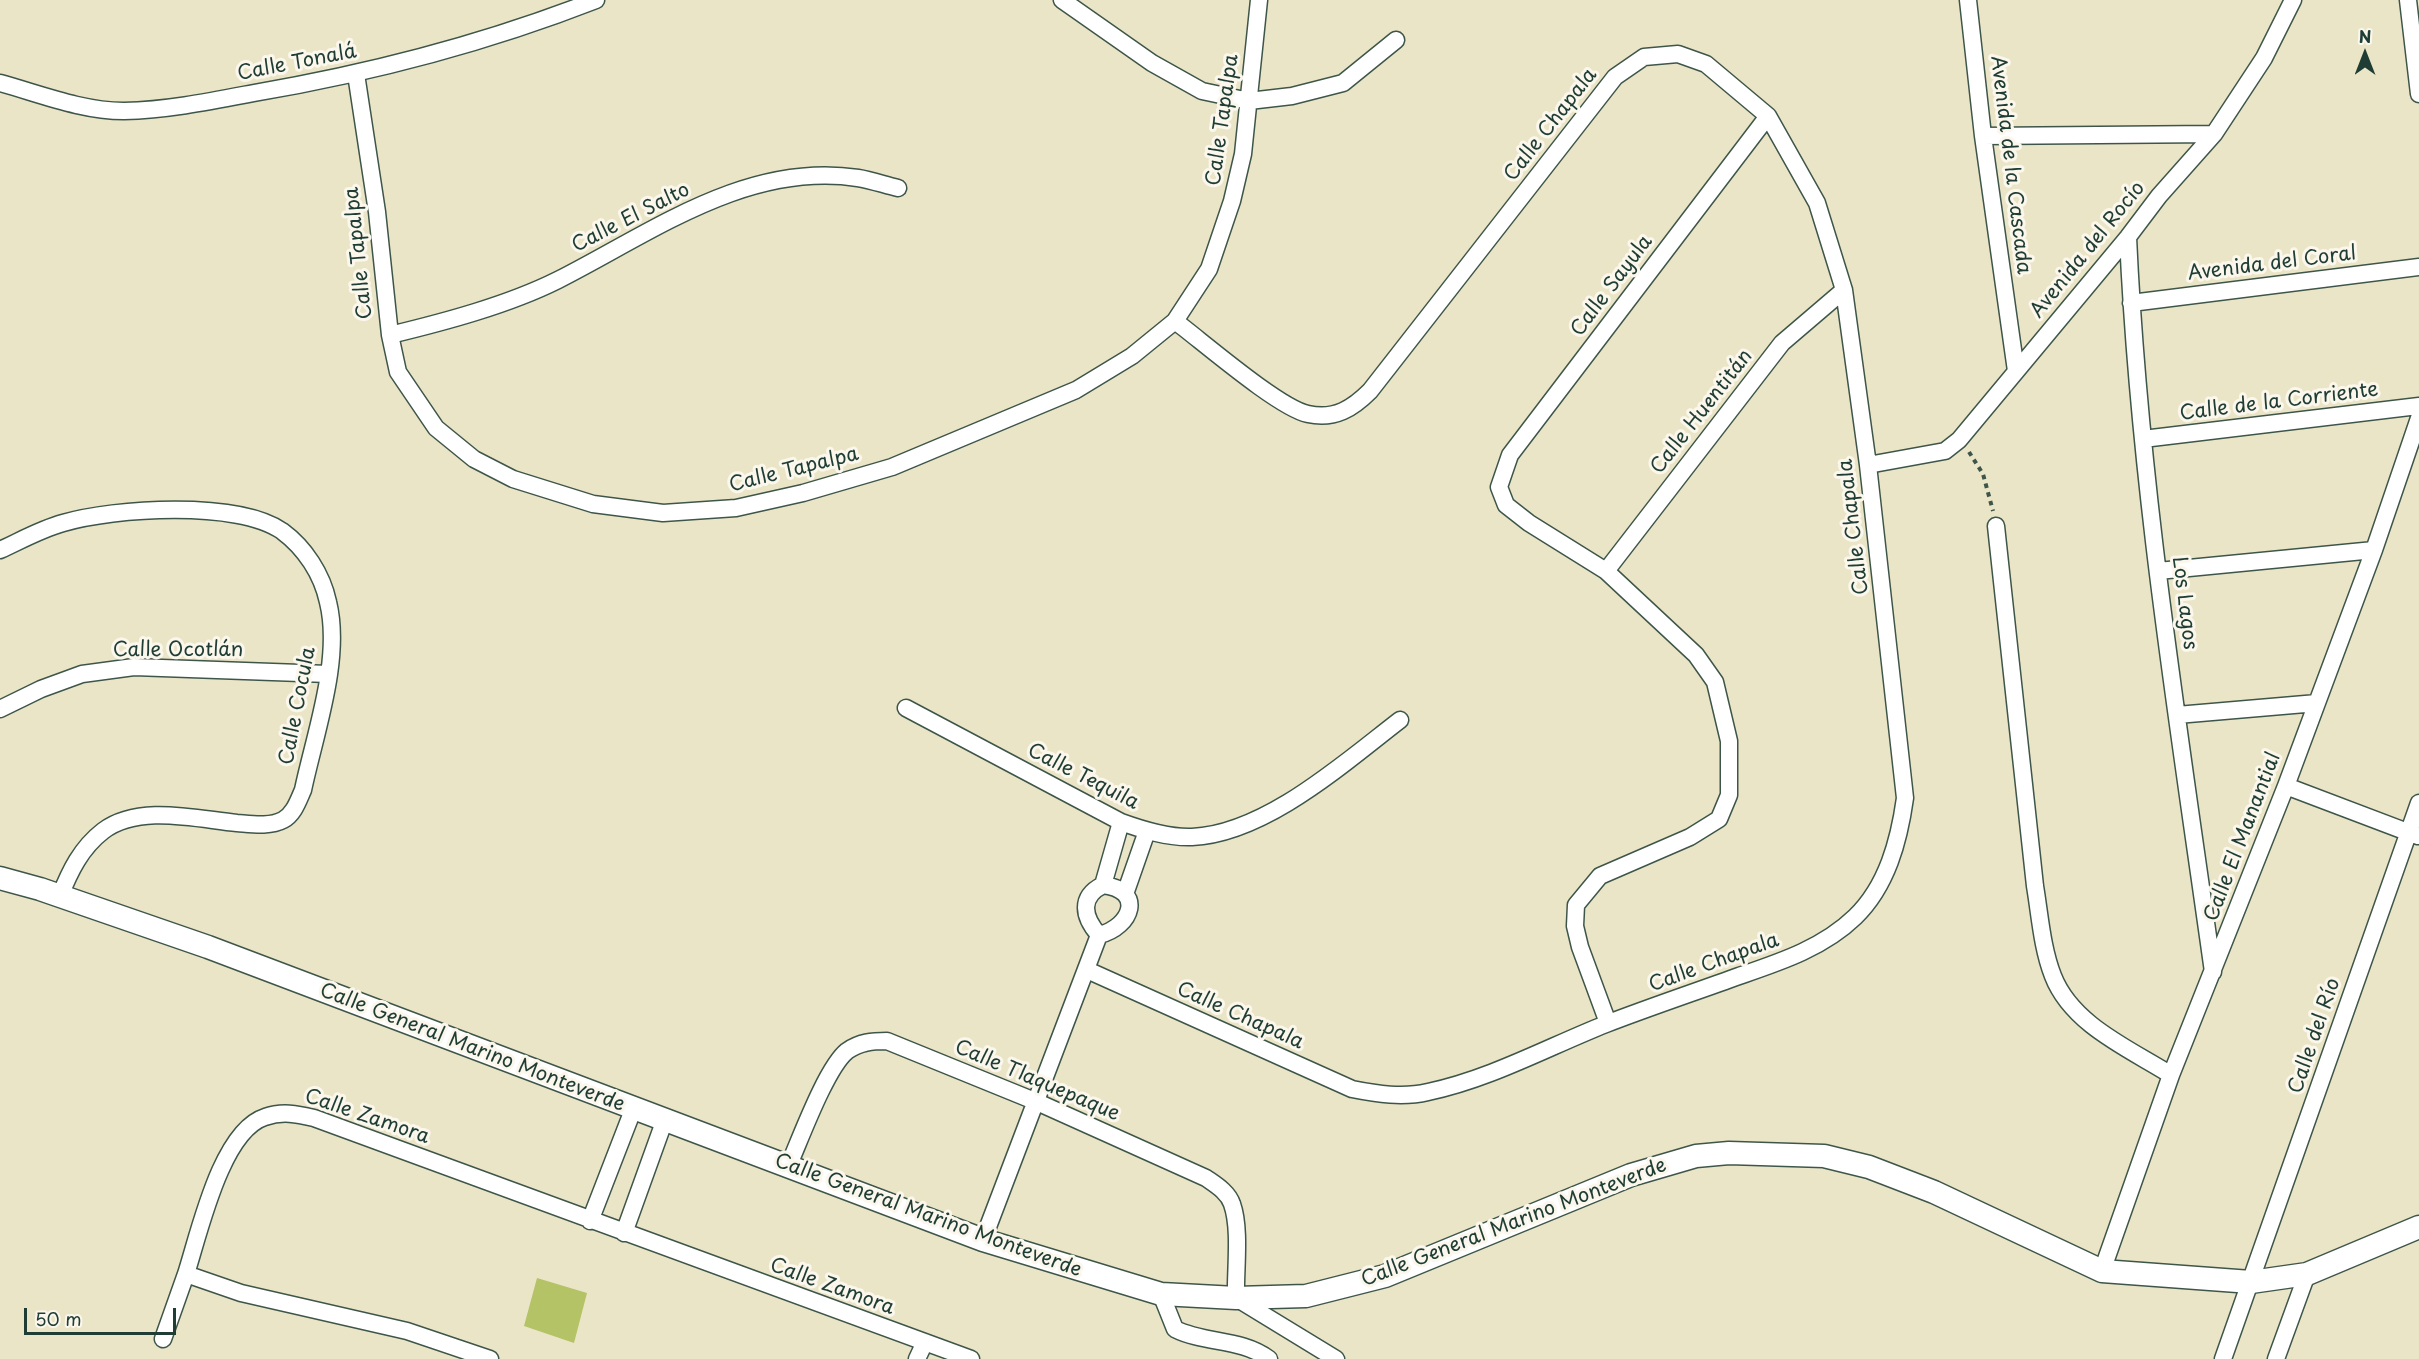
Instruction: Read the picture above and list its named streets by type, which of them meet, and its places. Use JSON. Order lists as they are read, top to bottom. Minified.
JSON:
{"streets":{"street":["Calle Tonalá","Calle Tapalpa","Calle Chapala","Avenida de la Cascada","Calle El Salto","Avenida del Rocío","Avenida del Coral","Calle Sayula","Calle de la Corriente","Calle Huentitán","Los Lagos","Calle Ocotlán","Calle Cocula","Calle Tequila","Calle El Manantial","Calle del Río","Calle General Marino Monteverde","Calle Tlaquepaque","Calle Zamora"]},"crossings":[["Calle Tonalá","Calle Tapalpa"],["Calle Tapalpa","Calle Chapala"],["Calle Tapalpa","Calle El Salto"],["Calle Chapala","Avenida del Rocío"],["Calle Chapala","Calle Sayula"],["Calle Chapala","Calle Huentitán"],["Avenida de la Cascada","Avenida del Rocío"],["Avenida del Rocío","Los Lagos"],["Avenida del Coral","Los Lagos"],["Calle Sayula","Calle Huentitán"],["Calle de la Corriente","Los Lagos"],["Los Lagos","Calle El Manantial"],["Calle Ocotlán","Calle Cocula"],["Calle Cocula","Calle General Marino Monteverde"],["Calle El Manantial","Calle General Marino Monteverde"],["Calle del Río","Calle General Marino Monteverde"],["Calle General Marino Monteverde","Calle Tlaquepaque"]],"scale_bar":"50 m","north":"top"}
